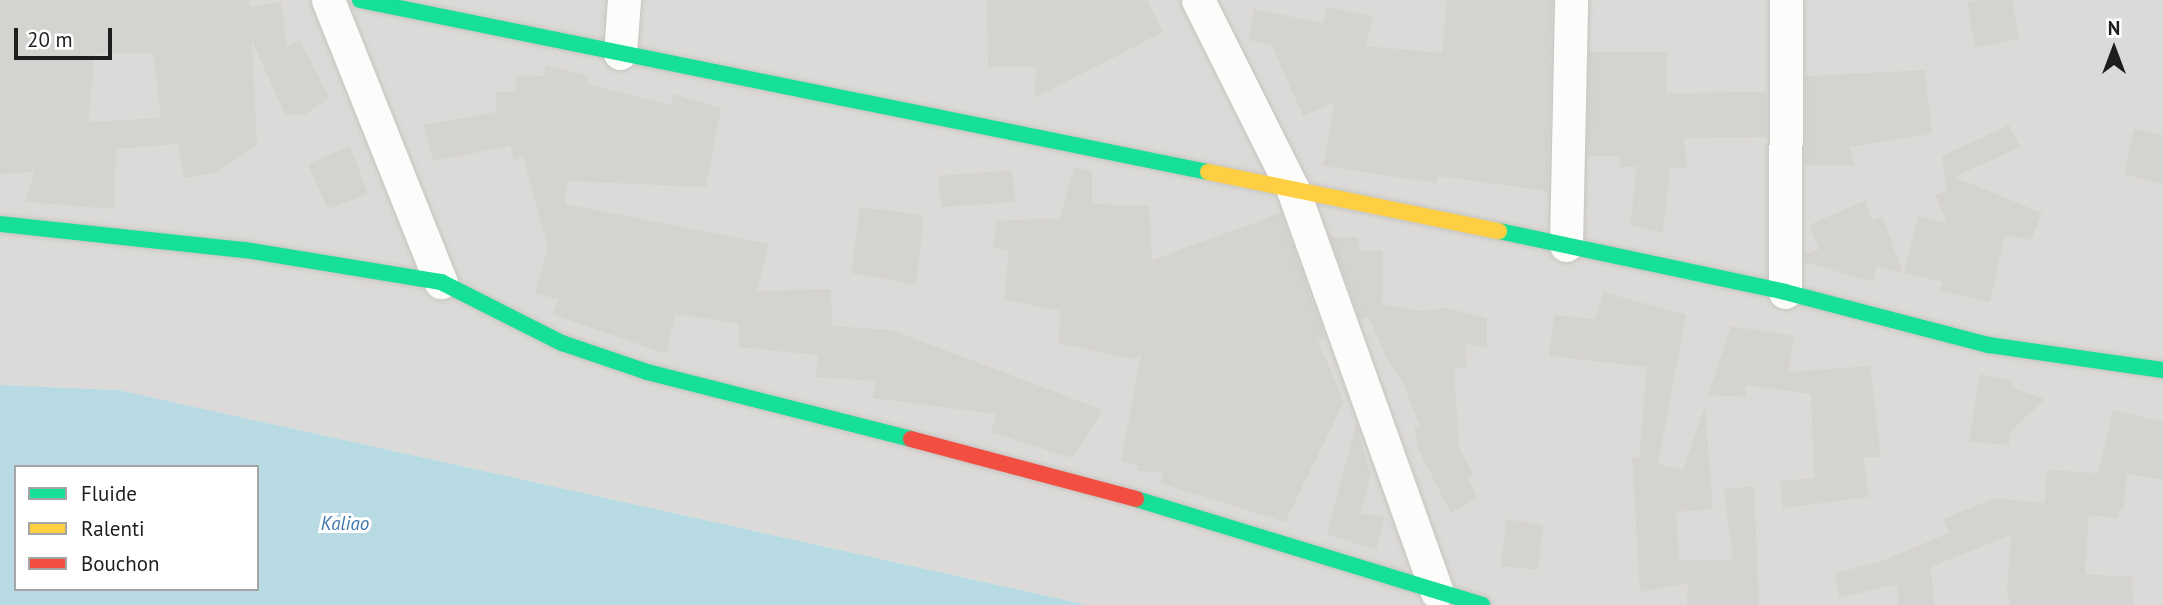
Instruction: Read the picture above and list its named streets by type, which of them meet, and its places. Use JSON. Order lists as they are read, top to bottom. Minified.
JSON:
{"water":["Kaliao"],"legend":["Fluide","Ralenti","Bouchon"],"scale_bar":"20 m","north":"top"}
